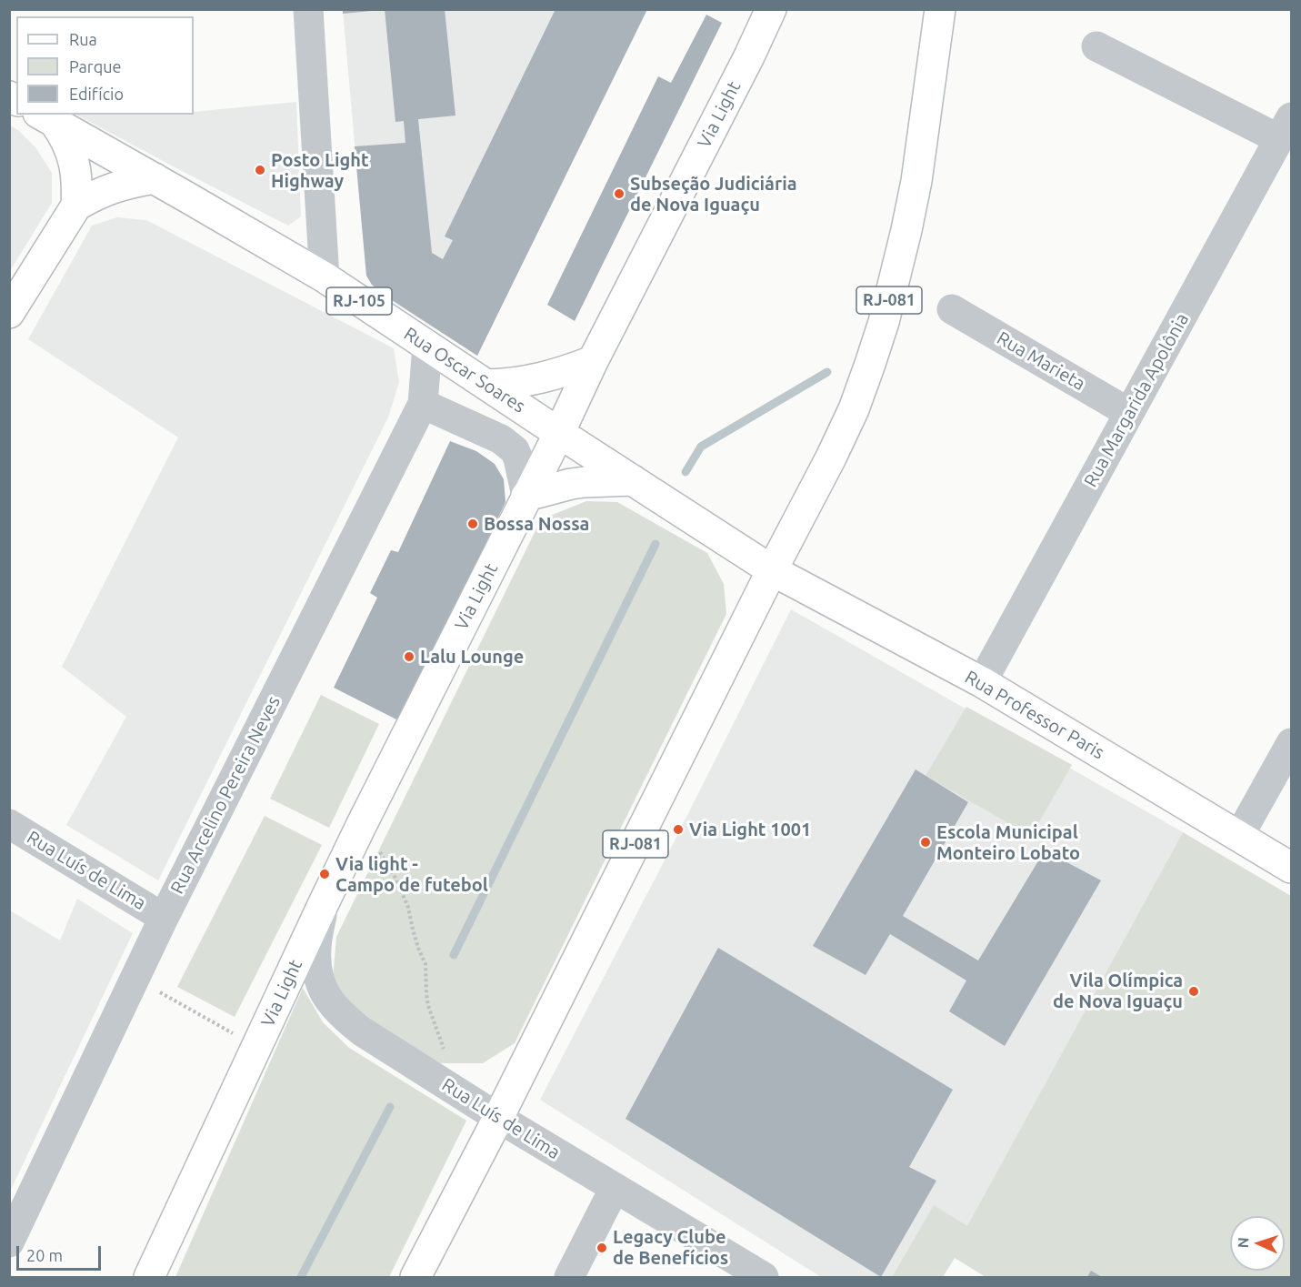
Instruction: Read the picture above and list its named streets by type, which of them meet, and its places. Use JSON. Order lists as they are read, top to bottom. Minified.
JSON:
{"streets":{"main road":["Via Light","RJ-081","RJ-105","Rua Oscar Soares","Rua Professor Paris"],"street":["Rua Marieta","Rua Margarida Apolônia","Rua Arcelino Pereira Neves","Rua Luís de Lima"]},"crossings":[["Via Light","Rua Oscar Soares"],["Via Light","Rua Luís de Lima"],["RJ-081","Rua Oscar Soares"],["RJ-081","Rua Professor Paris"],["RJ-081","Rua Luís de Lima"],["RJ-105","Rua Oscar Soares"],["Rua Marieta","Rua Margarida Apolônia"],["Rua Oscar Soares","Rua Professor Paris"],["Rua Oscar Soares","Rua Arcelino Pereira Neves"],["Rua Margarida Apolônia","Rua Professor Paris"],["Rua Arcelino Pereira Neves","Rua Luís de Lima"]],"places":["Posto Light Highway","Subseção Judiciária de Nova Iguaçu","Bossa Nossa","Lalu Lounge","Via Light 1001","Escola Municipal Monteiro Lobato","Via light - Campo de futebol","Vila Olímpica de Nova Iguaçu","Legacy Clube de Benefícios"],"legend":["Rua","Parque","Edifício"],"scale_bar":"20 m","north":"left"}
